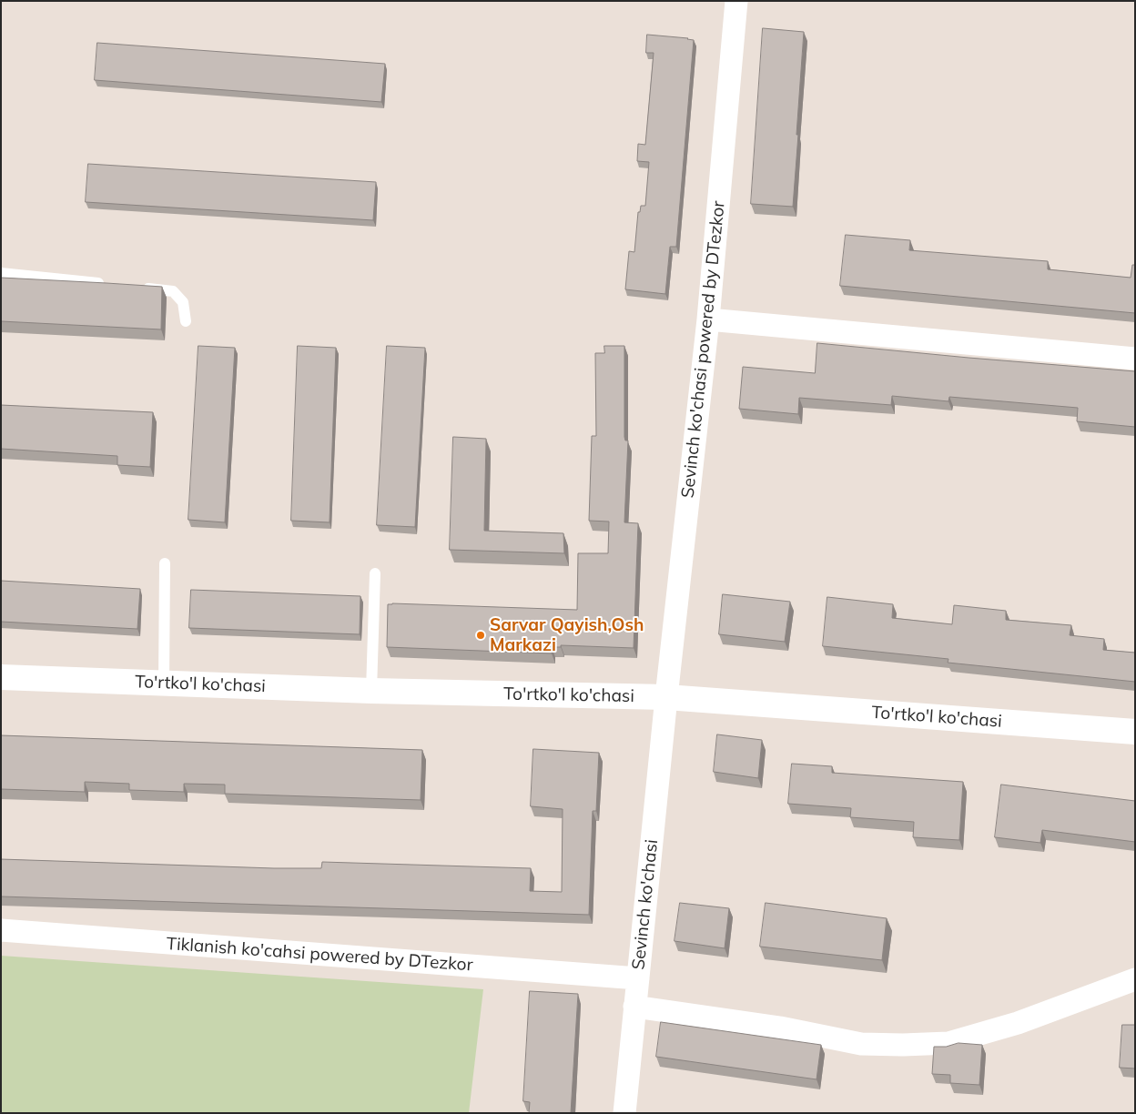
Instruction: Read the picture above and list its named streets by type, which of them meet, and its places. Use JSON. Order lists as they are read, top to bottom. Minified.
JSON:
{"streets":{"street":["Sevinch ko'chasi powered by DTezkor","To'rtko'l ko'chasi","Sevinch ko'chasi","Tiklanish ko'cahsi powered by DTezkor"]},"crossings":[["Sevinch ko'chasi powered by DTezkor","To'rtko'l ko'chasi"],["Sevinch ko'chasi powered by DTezkor","Sevinch ko'chasi"],["To'rtko'l ko'chasi","Sevinch ko'chasi"],["Sevinch ko'chasi","Tiklanish ko'cahsi powered by DTezkor"]],"places":["Sarvar Qayish,Osh Markazi"]}
